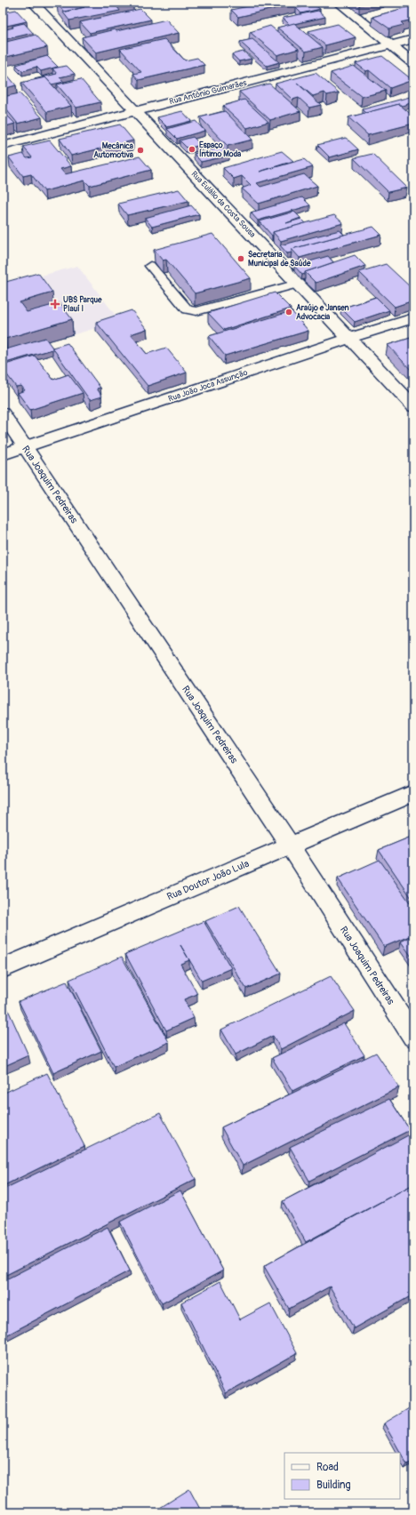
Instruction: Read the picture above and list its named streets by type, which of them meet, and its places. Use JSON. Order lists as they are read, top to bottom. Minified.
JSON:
{"streets":{"street":["Rua Antônio Guimarães","Rua Eulálio da Costa Sousa","Rua João Joca Assunção","Rua Joaquim Pedreiras","Rua Doutor João Lula"]},"crossings":[["Rua Antônio Guimarães","Rua Eulálio da Costa Sousa"],["Rua Eulálio da Costa Sousa","Rua João Joca Assunção"],["Rua João Joca Assunção","Rua Joaquim Pedreiras"],["Rua Joaquim Pedreiras","Rua Doutor João Lula"]],"places":{"other":["Espaço Íntimo Moda","Mecânica Automotiva","Secretaria Municipal de Saúde","Araújo e Jansen Advocacia"],"health":["UBS Parque PIauí I"]},"legend":["Road","Building"]}
